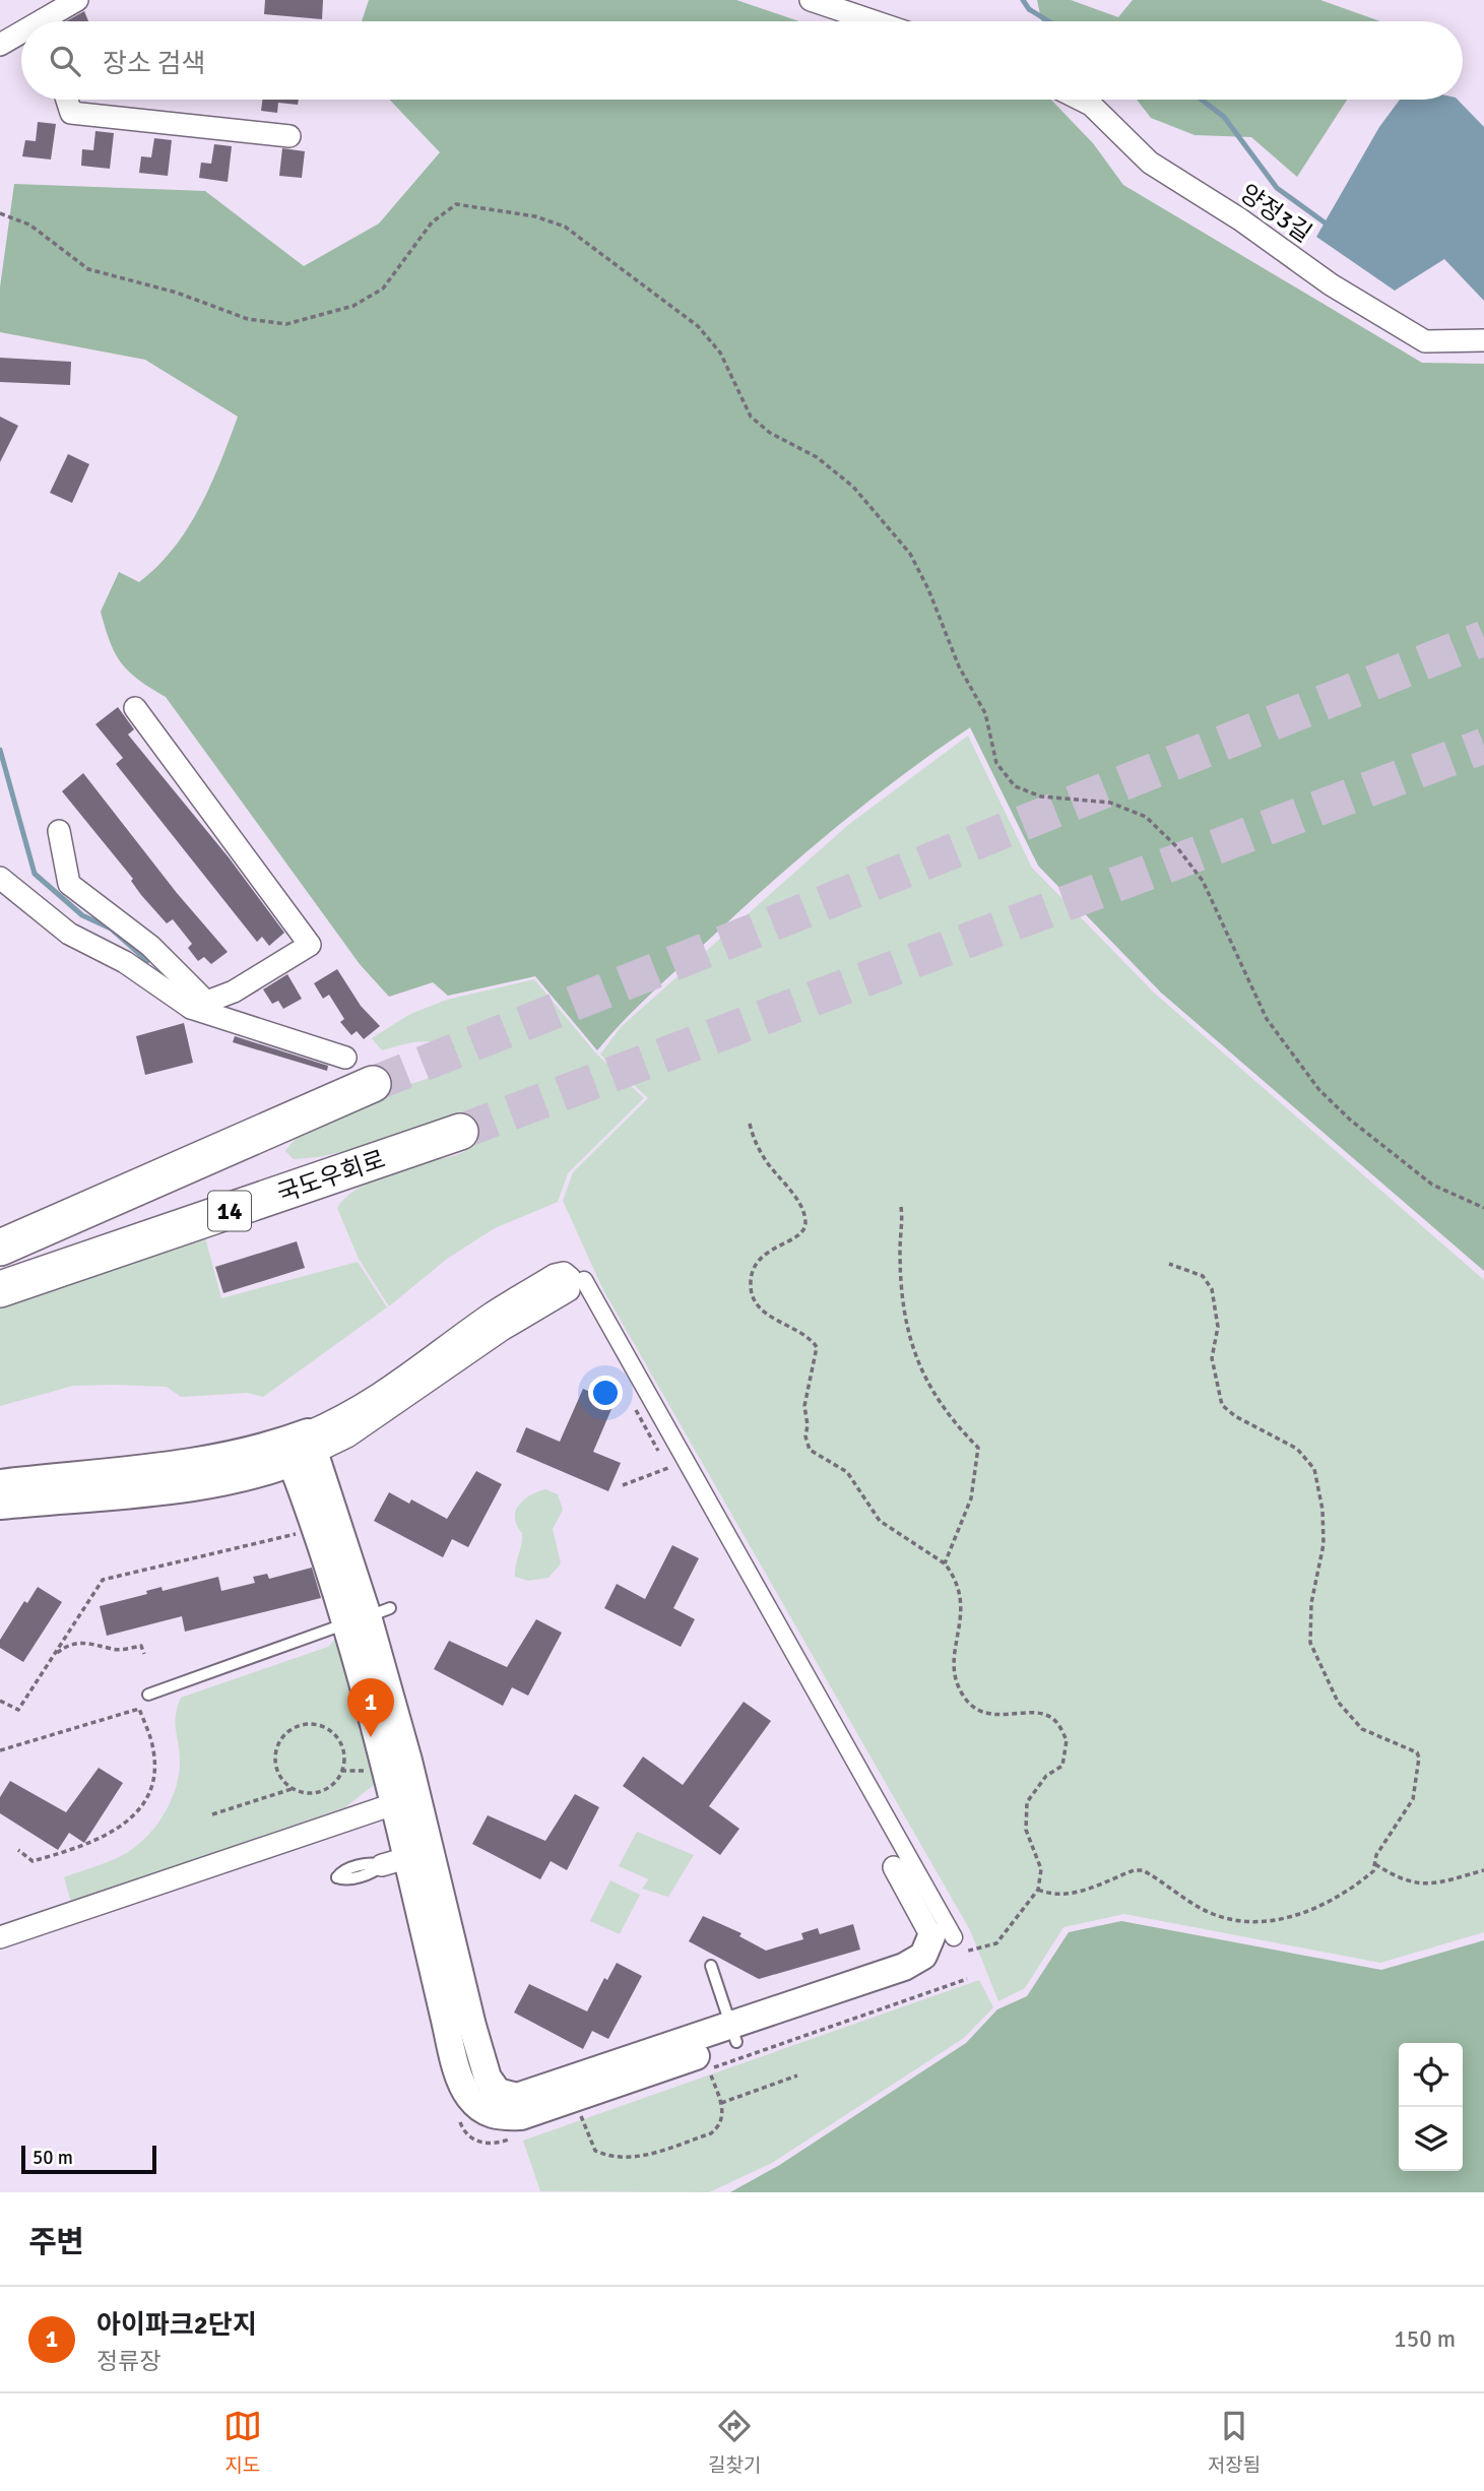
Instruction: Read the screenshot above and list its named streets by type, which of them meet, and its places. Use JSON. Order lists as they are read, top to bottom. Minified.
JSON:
{"streets":{"highway":["국도우회로","14"],"street":["양정3길"]},"scale_bar":"50 m","page":{"search":"장소 검색","pins":"1","scale":"50 m","heading":"주변","list":[{"mark":"1","name":"아이파크2단지","note":"정류장","value":"150 m"}],"nav":["지도","길찾기","저장됨"]}}
